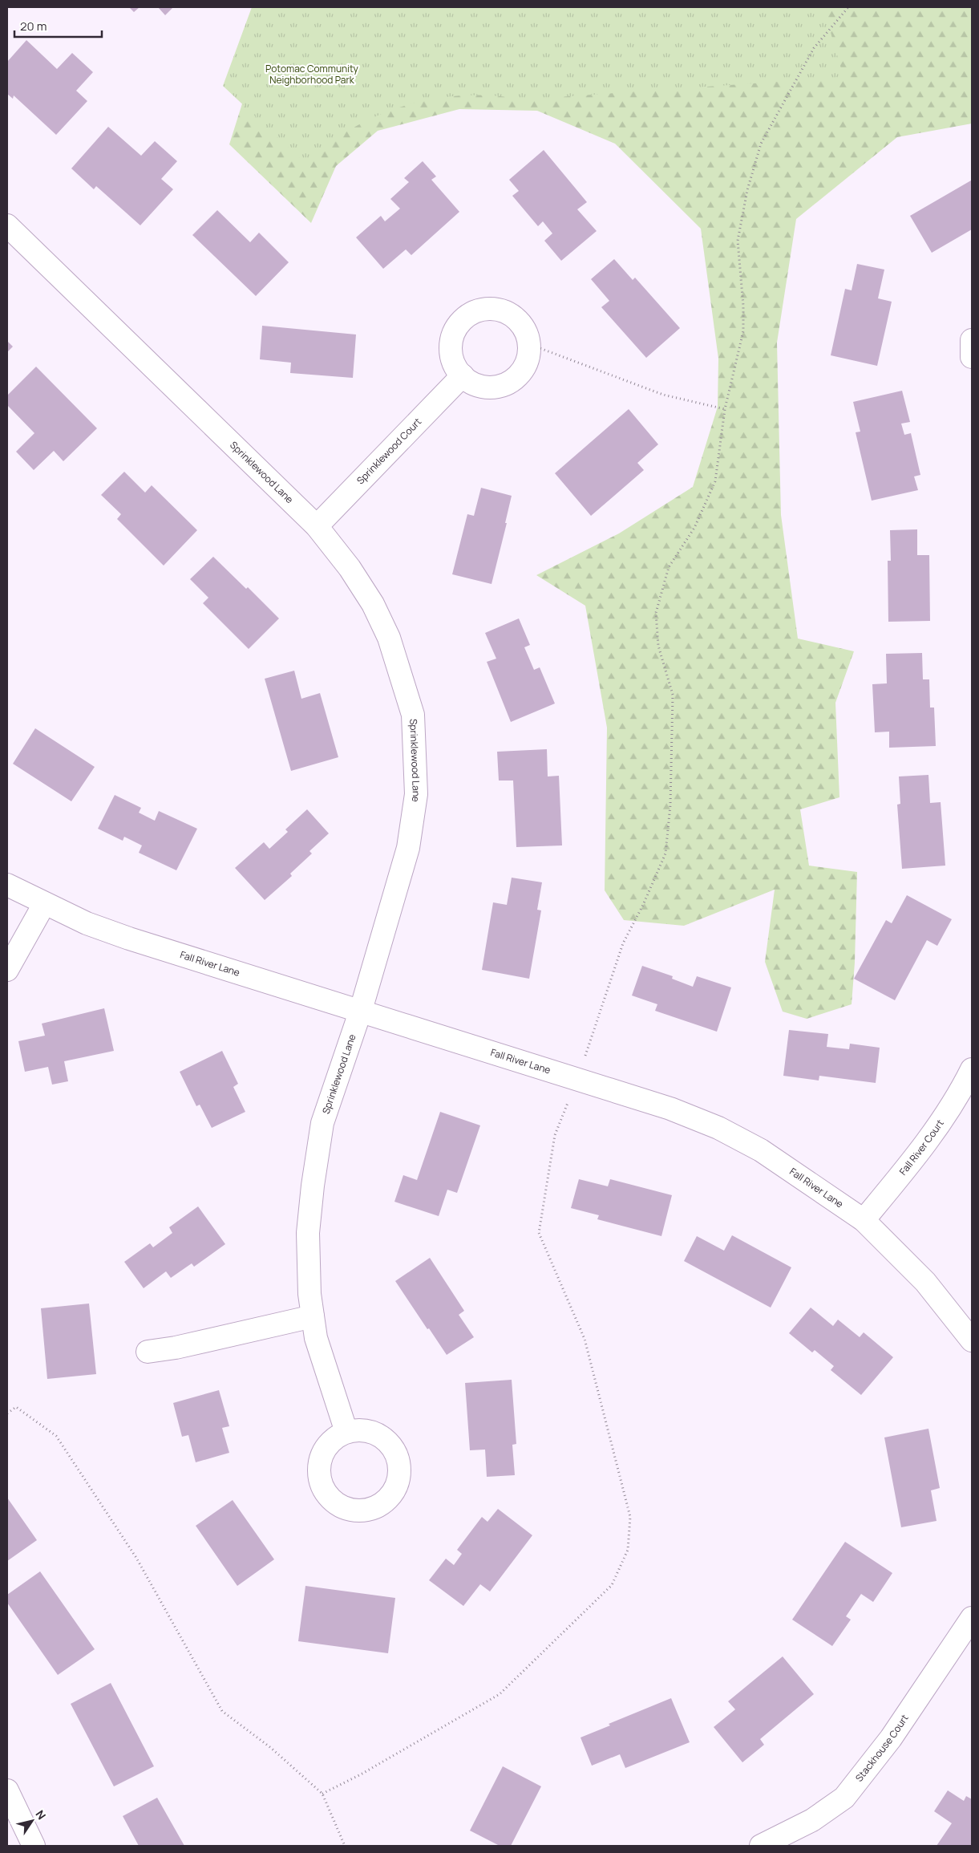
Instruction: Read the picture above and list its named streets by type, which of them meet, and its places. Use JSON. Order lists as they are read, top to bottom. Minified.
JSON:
{"streets":{"street":["Sprinklewood Court","Sprinklewood Lane","Fall River Lane","Fall River Court","Stackhouse Court"]},"crossings":[["Sprinklewood Court","Sprinklewood Lane"],["Sprinklewood Lane","Fall River Lane"],["Fall River Lane","Fall River Court"]],"parks":["Potomac Community Neighborhood Park"],"scale_bar":"20 m","north":"top right"}
